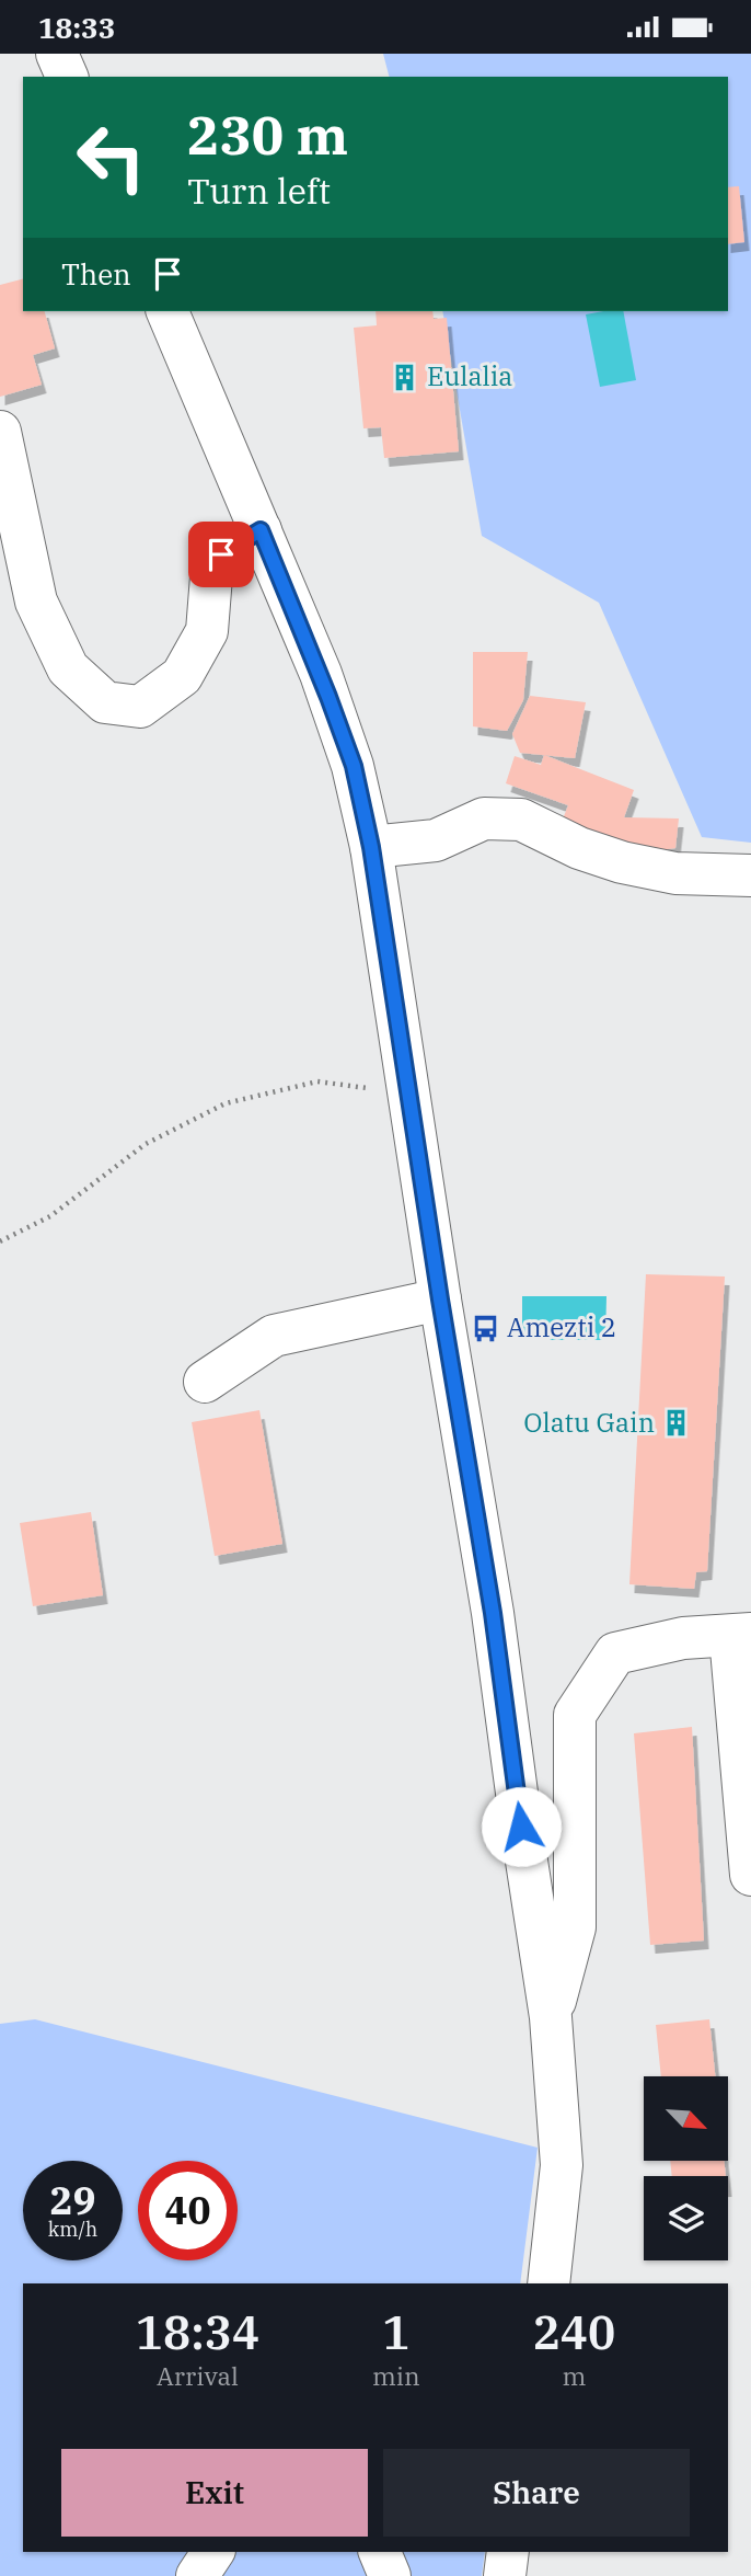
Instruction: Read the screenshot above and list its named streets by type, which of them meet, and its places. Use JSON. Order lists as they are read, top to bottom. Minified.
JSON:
{"places":{"building":["Eulalia","Olatu Gain"],"bus stop":["Amezti 2"]},"north":"bottom right","page":{"status":"18:33","turn":["230 m","Turn left"],"then":"Then","speed":"29 km/h","limit":"40","eta":["18:34","Arrival","1","min","240","m"],"buttons":["Exit","Share"]}}
